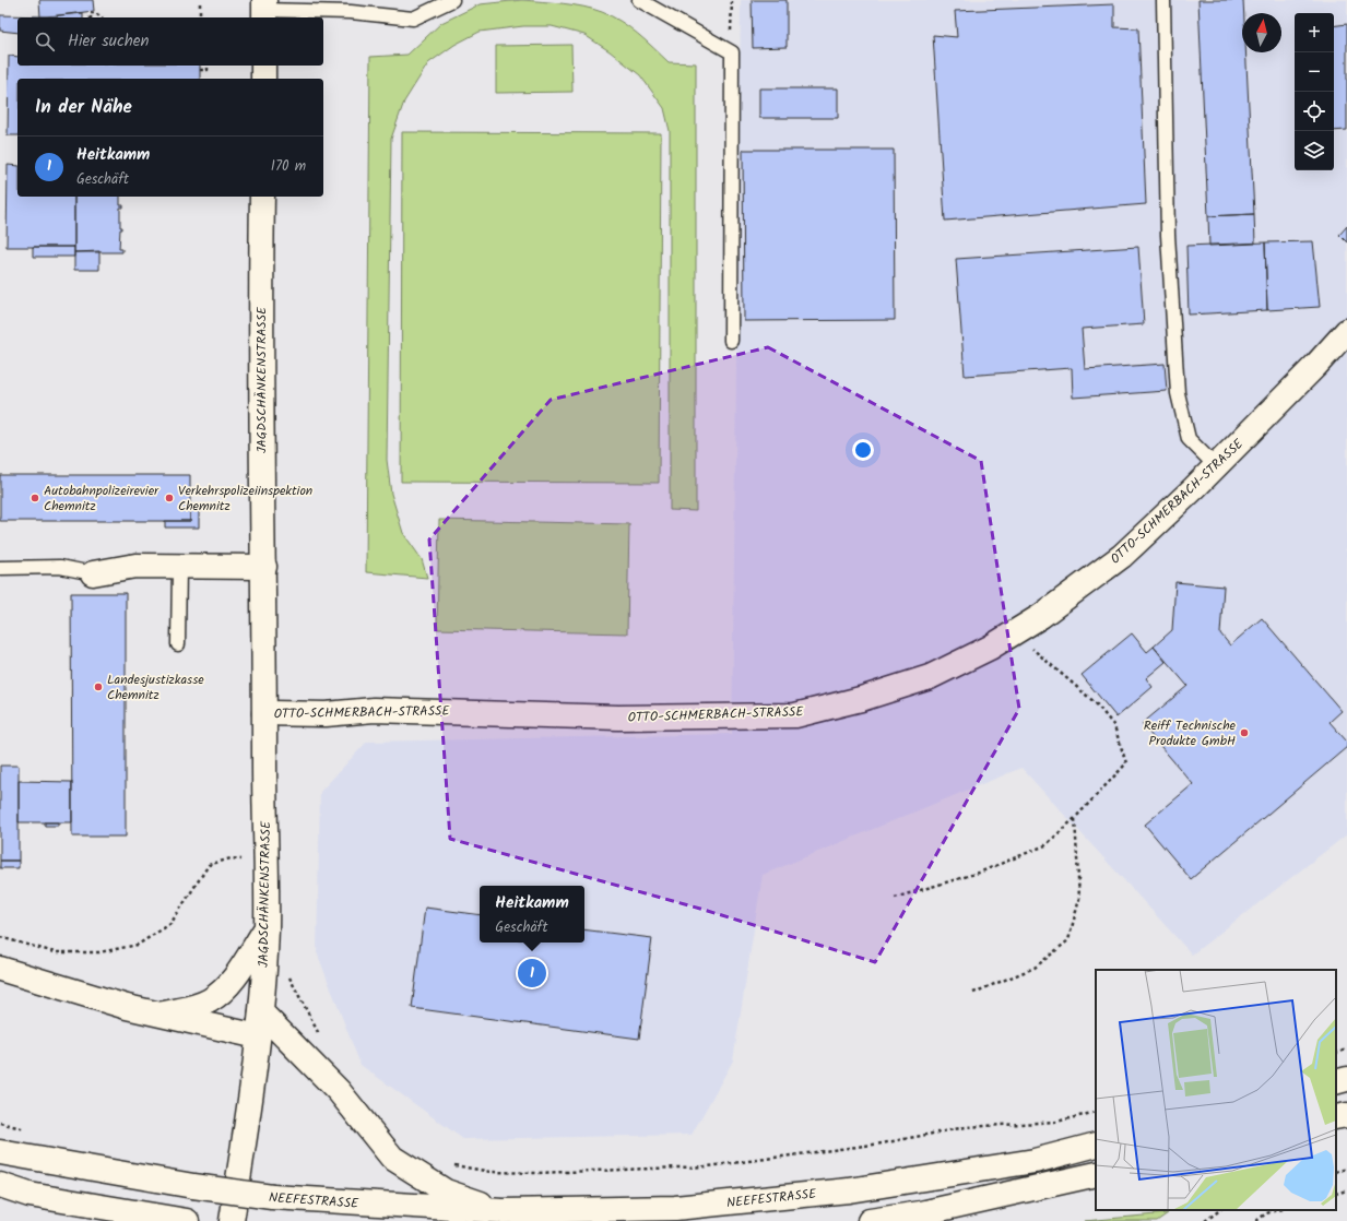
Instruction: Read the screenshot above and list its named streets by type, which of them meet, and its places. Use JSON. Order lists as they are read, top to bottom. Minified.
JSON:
{"streets":{"main road":["JAGDSCHÄNKENSTRASSE","OTTO-SCHMERBACH-STRASSE","NEEFESTRASSE"]},"crossings":[["JAGDSCHÄNKENSTRASSE","OTTO-SCHMERBACH-STRASSE"]],"places":["Autobahnpolizeirevier Chemnitz","Verkehrspolizeiinspektion Chemnitz","Landesjustizkasse Chemnitz","Reiff Technische Produkte GmbH"],"north":"top","page":{"map_buttons":["+","−"],"search":"Hier suchen","heading":"In der Nähe","list":[{"mark":"1","name":"Heitkamm","note":"Geschäft","value":"170 m"}],"popup":["Heitkamm","Geschäft"],"pins":"1"}}
